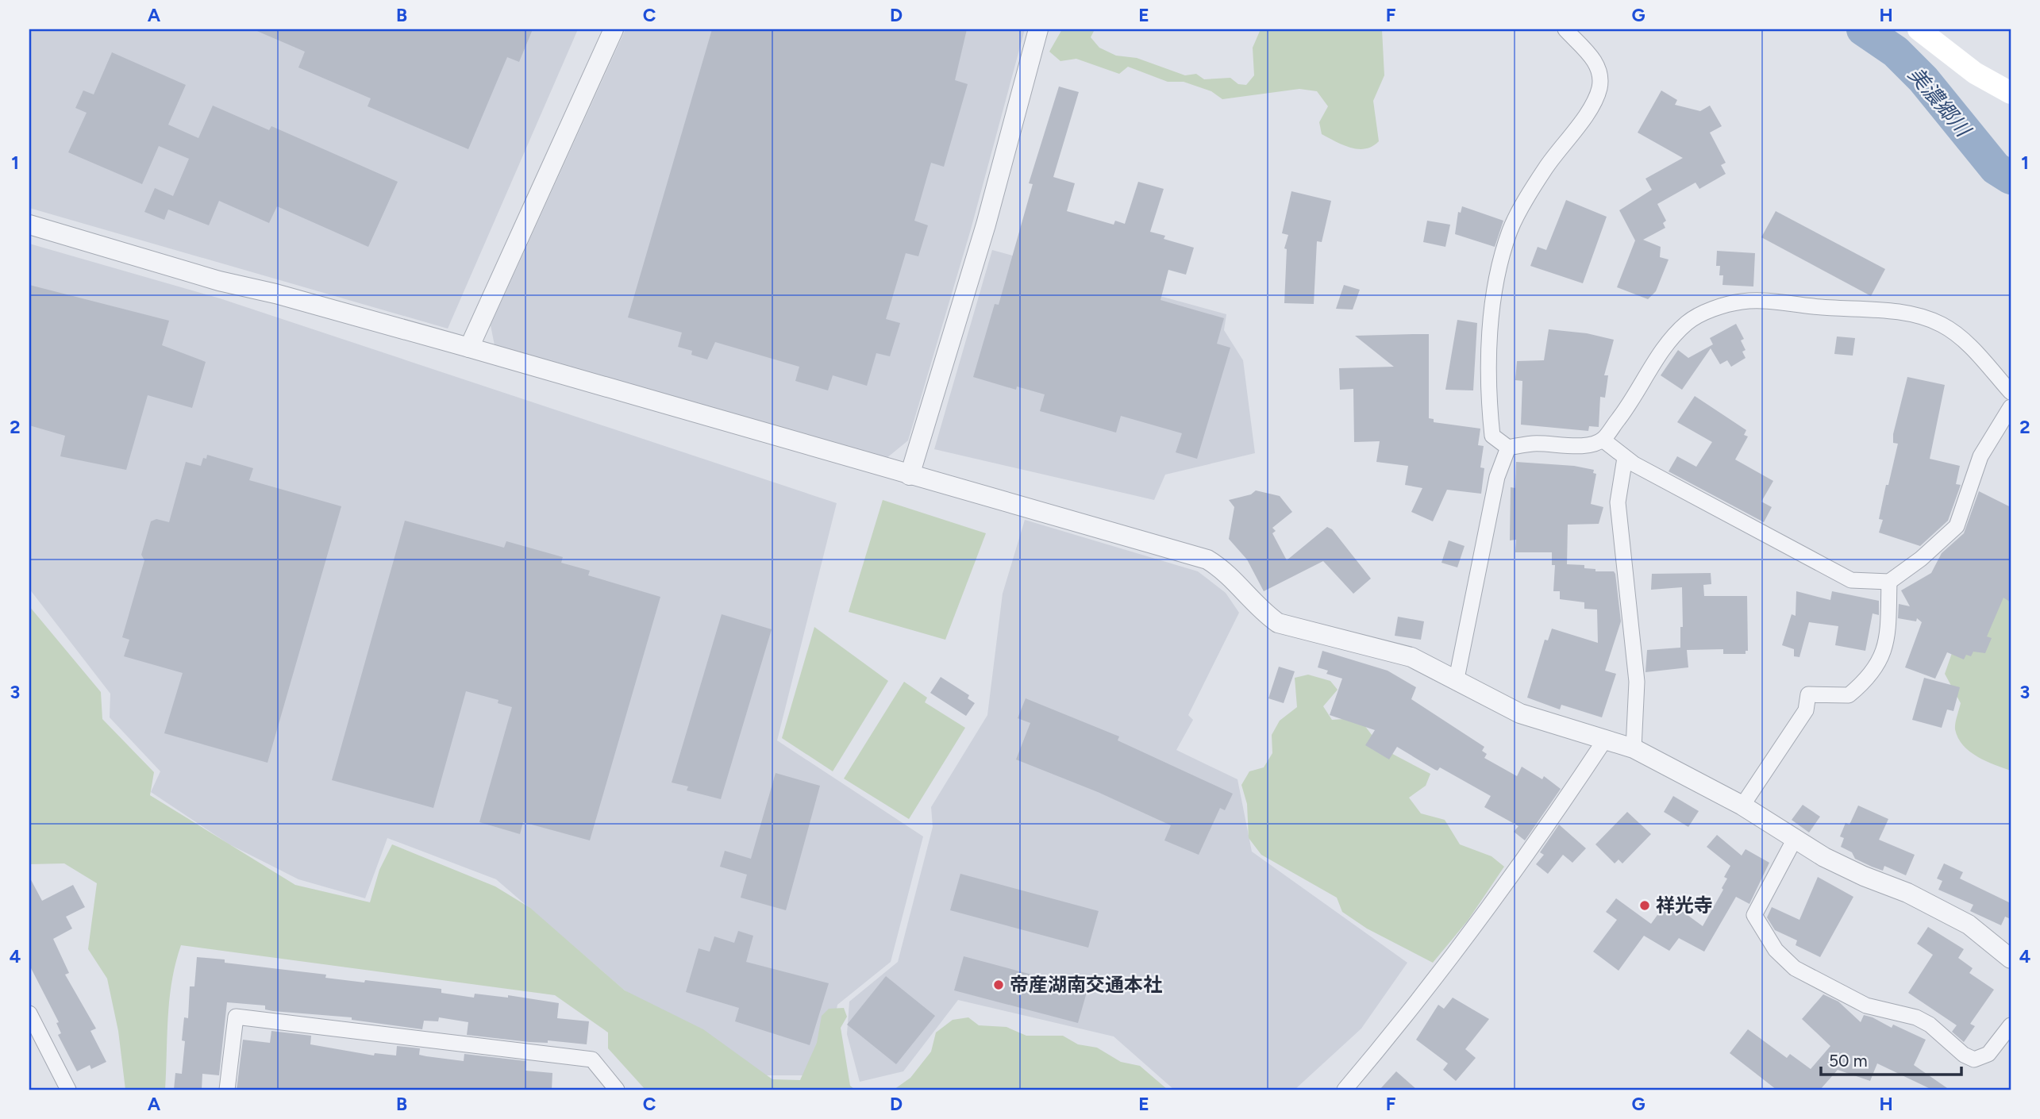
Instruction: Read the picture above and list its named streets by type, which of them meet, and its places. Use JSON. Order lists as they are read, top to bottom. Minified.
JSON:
{"water":["美濃郷川"],"places":["祥光寺","帝産湖南交通本社"],"scale_bar":"50 m","grid":{"columns":["A","B","C","D","E","F","G","H"],"rows":["1","2","3","4"]}}
